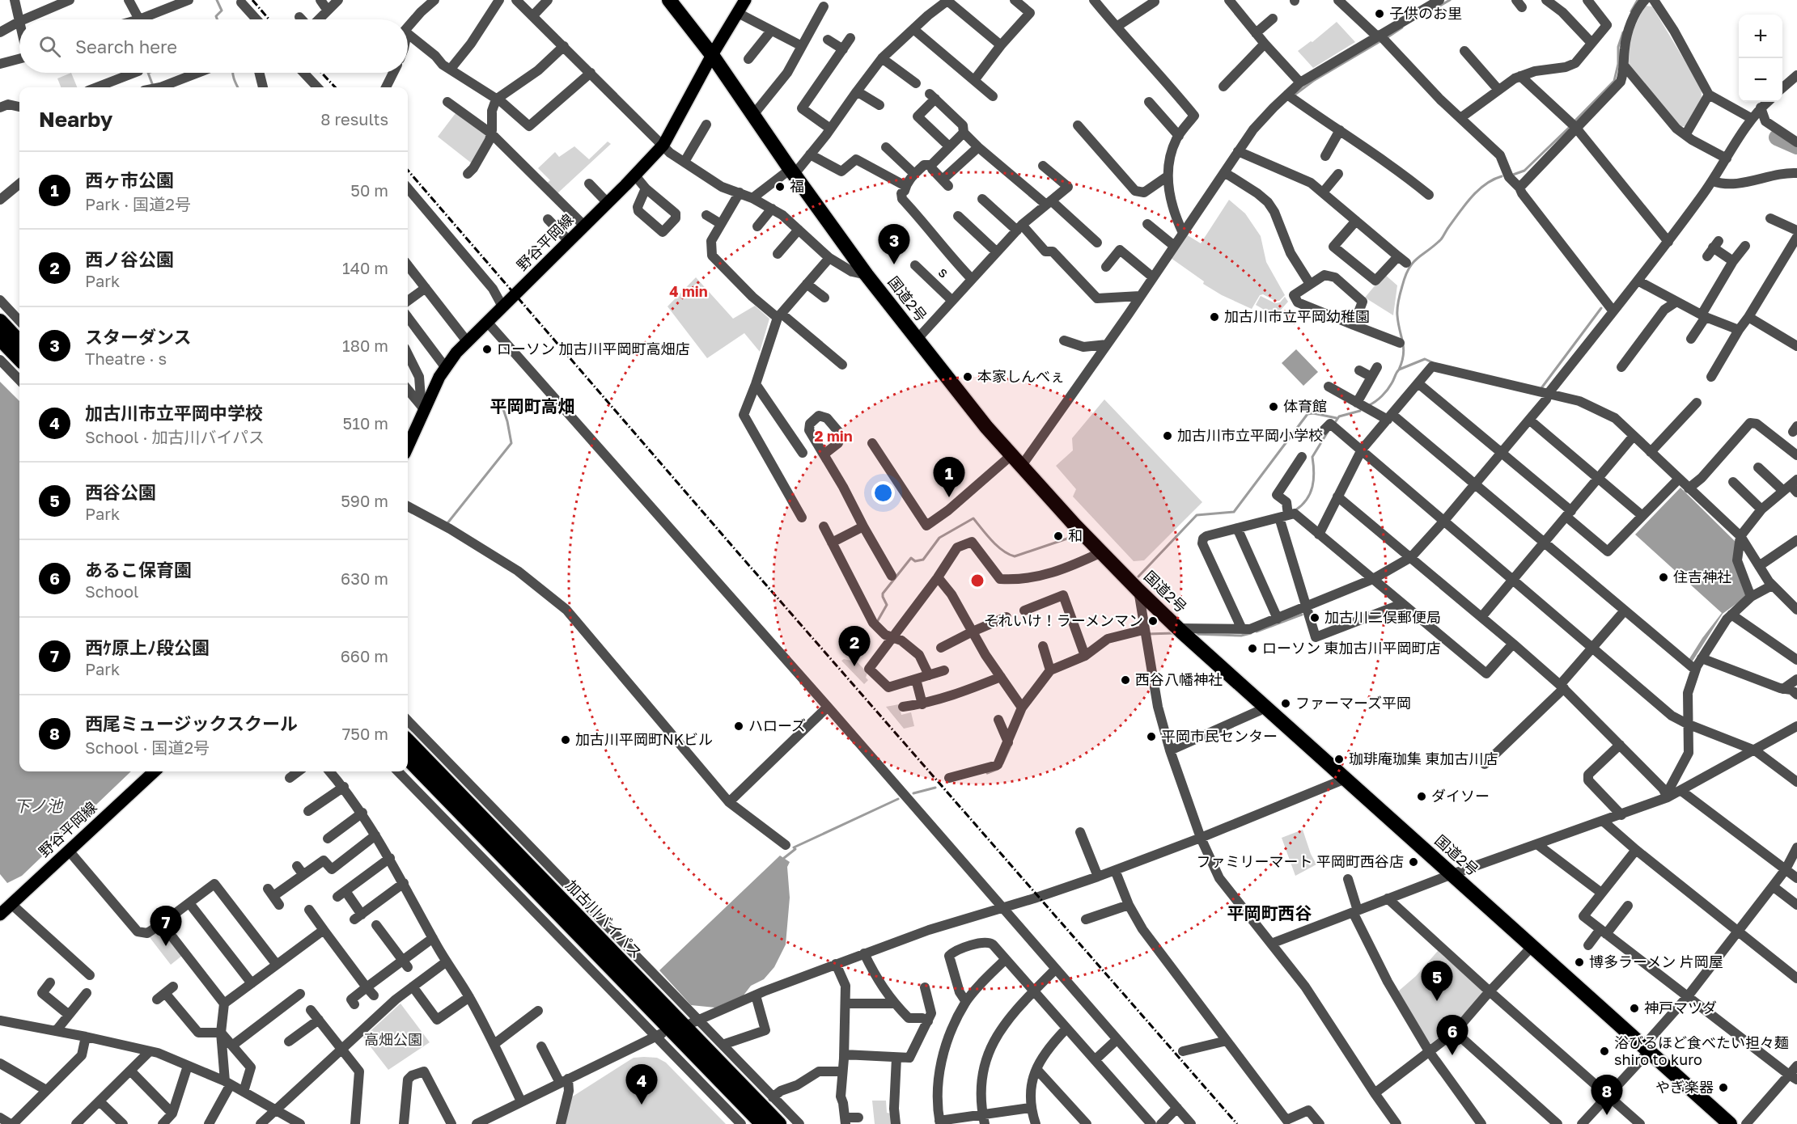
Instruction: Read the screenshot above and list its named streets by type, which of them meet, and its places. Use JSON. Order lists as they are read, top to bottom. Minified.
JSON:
{"streets":{"highway":["国道2号","加古川バイパス"],"main road":["野谷平岡線"],"street":["s"]},"crossings":[["野谷平岡線","国道2号"]],"districts":["平岡町高畑","平岡町西谷"],"water":["下ノ池"],"parks":["高畑公園"],"places":["子供のお里","福","加古川市立平岡幼稚園","ローソン 加古川平岡町高畑店","本家しんべぇ","体育館","加古川市立平岡小学校","和","住吉神社","加古川二俣郵便局","それいけ！ラーメンマン","ローソン 東加古川平岡町店","西谷八幡神社","ファーマーズ平岡","ハローズ","平岡市民センター","加古川平岡町NKビル","珈琲庵珈集 東加古川店","ダイソー","ファミリーマート 平岡町西谷店","博多ラーメン 片岡屋","神戸マツダ","浴びるほど食べたい担々麺 shiro to kuro","やぎ楽器"],"page":{"map_buttons":["+","−"],"search":"Search here","heading":["Nearby","8 results"],"list":[{"mark":"1","name":"西ヶ市公園","note":"Park · 国道2号","value":"50 m"},{"mark":"2","name":"西ノ谷公園","note":"Park","value":"140 m"},{"mark":"3","name":"スターダンス","note":"Theatre · s","value":"180 m"},{"mark":"4","name":"加古川市立平岡中学校","note":"School · 加古川バイパス","value":"510 m"},{"mark":"5","name":"西谷公園","note":"Park","value":"590 m"},{"mark":"6","name":"あるこ保育園","note":"School","value":"630 m"},{"mark":"7","name":"西ｹ原上ﾉ段公園","note":"Park","value":"660 m"},{"mark":"8","name":"西尾ミュージックスクール","note":"School · 国道2号","value":"750 m"}],"pins":["3","1","2","7","5","6","4","8"]},"rings":["4 min","2 min"]}
